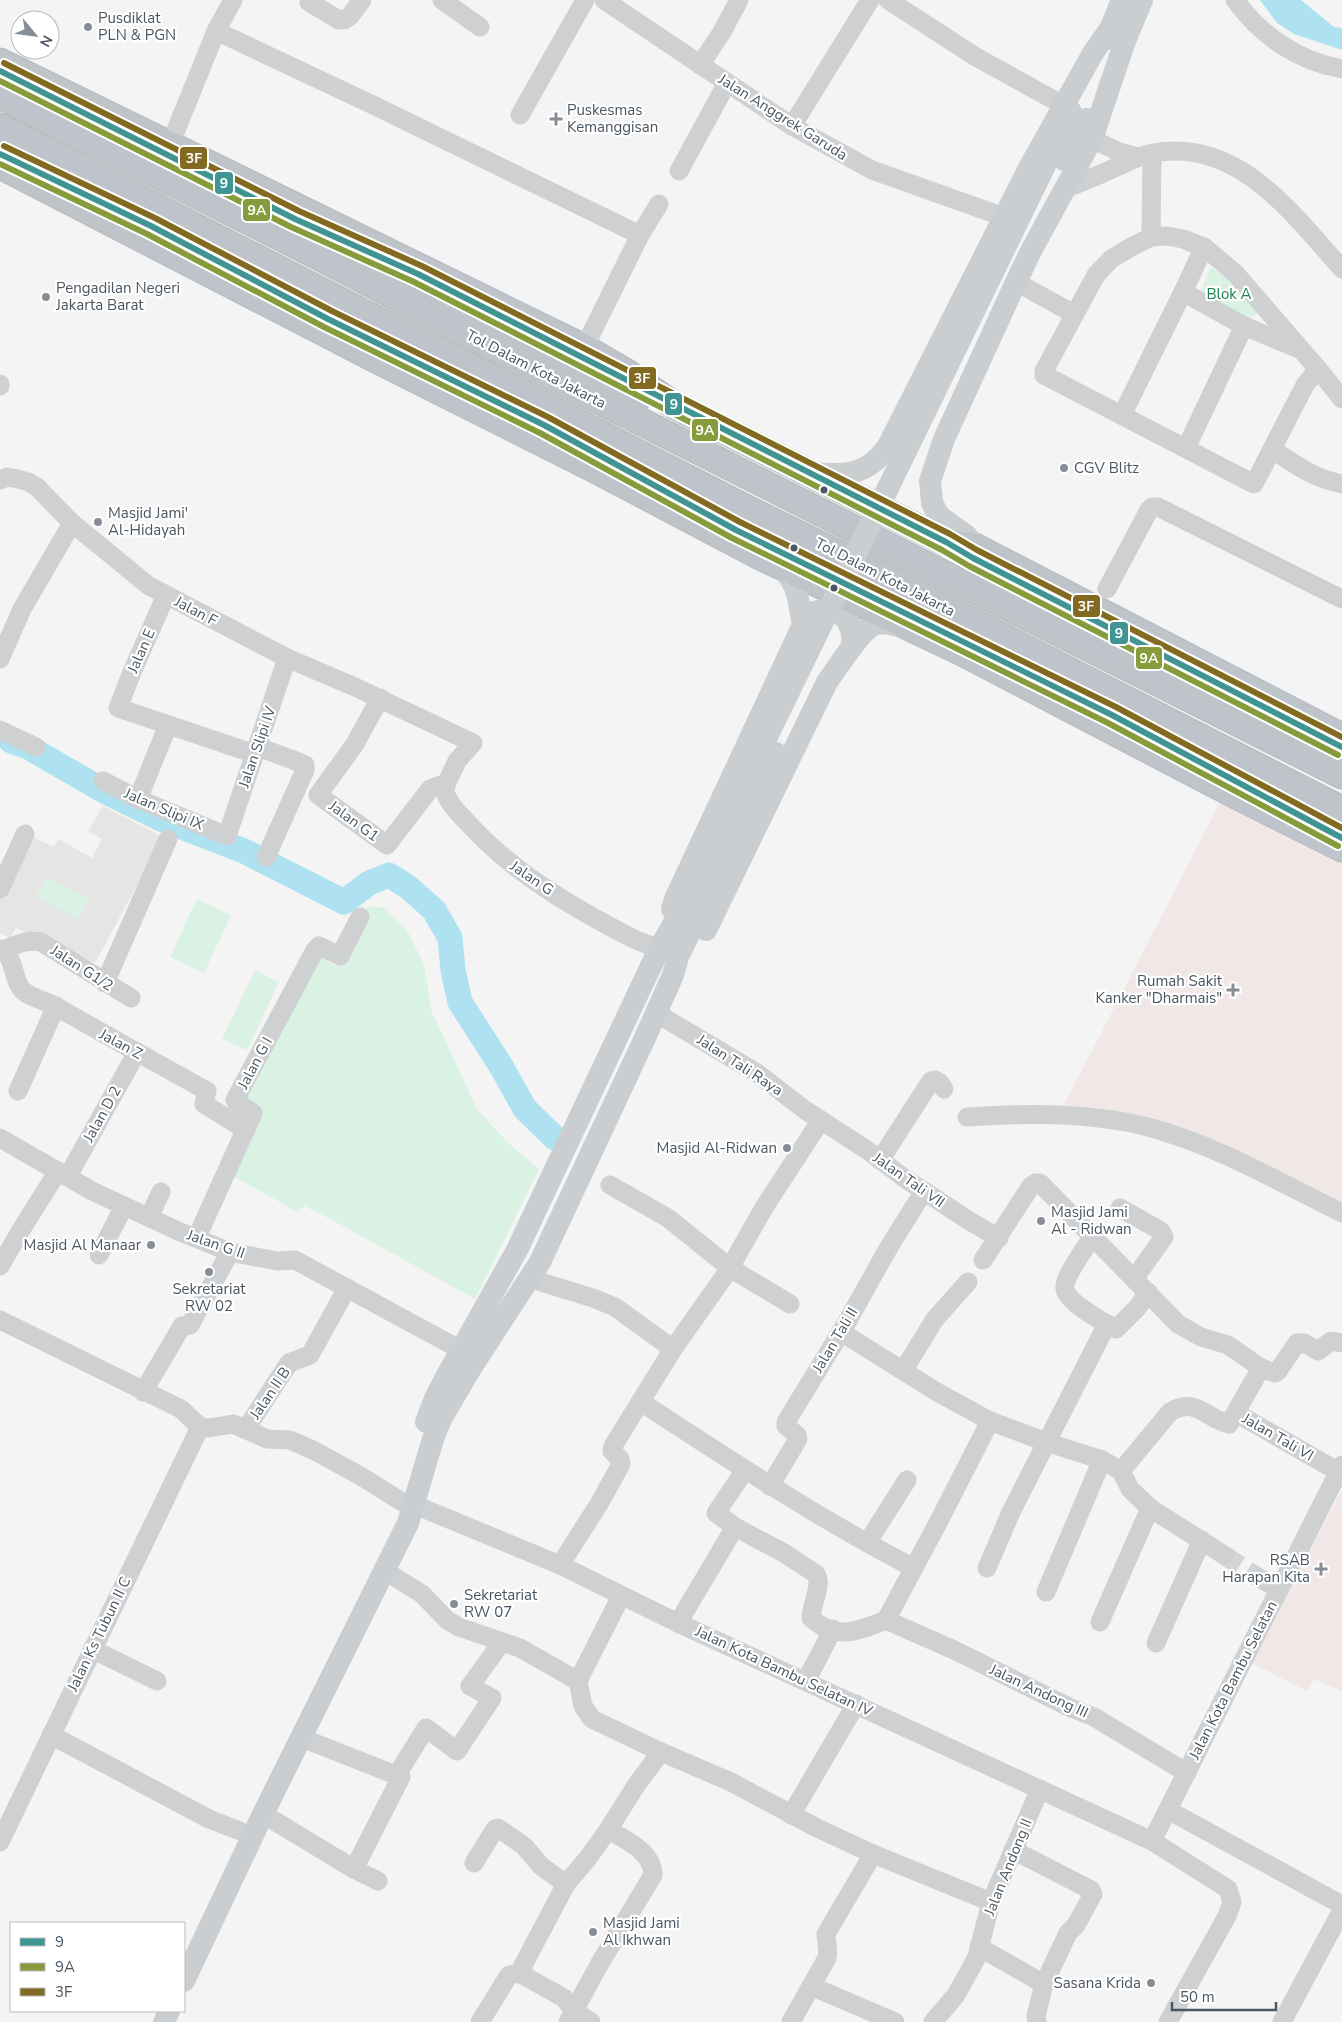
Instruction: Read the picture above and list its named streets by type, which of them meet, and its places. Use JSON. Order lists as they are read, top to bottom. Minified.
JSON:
{"streets":{"highway":["Tol Dalam Kota Jakarta"],"street":["Jalan Anggrek Garuda","Jalan F","Jalan E","Jalan Slipi IV","Jalan Slipi IX","Jalan G1","Jalan G","Jalan G1/2","Jalan Z","Jalan G I","Jalan Tali Raya","Jalan D 2","Jalan Tali VII","Jalan G II","Jalan Tali II","Jalan II B","Jalan Tali VI","Jalan Ks Tubun II C","Jalan Kota Bambu Selatan IV","Jalan Kota Bambu Selatan","Jalan Andong III","Jalan Andong II"]},"crossings":[["Jalan F","Jalan E"],["Jalan F","Jalan Slipi IV"],["Jalan F","Jalan G1"],["Jalan F","Jalan G"],["Jalan Slipi IV","Jalan Slipi IX"],["Jalan G1","Jalan G"],["Jalan G1/2","Jalan Z"],["Jalan Z","Jalan G I"],["Jalan Z","Jalan D 2"],["Jalan G I","Jalan G II"],["Jalan Tali Raya","Jalan Tali VII"],["Jalan D 2","Jalan G II"],["Jalan Tali VII","Jalan Tali II"],["Jalan G II","Jalan II B"],["Jalan II B","Jalan Kota Bambu Selatan IV"],["Jalan Tali VI","Jalan Kota Bambu Selatan"],["Jalan Ks Tubun II C","Jalan Kota Bambu Selatan IV"],["Jalan Kota Bambu Selatan IV","Jalan Kota Bambu Selatan"],["Jalan Kota Bambu Selatan IV","Jalan Andong II"],["Jalan Kota Bambu Selatan","Jalan Andong III"]],"parks":["Blok A"],"places":{"other":["Pusdiklat PLN & PGN","Pengadilan Negeri Jakarta Barat","CGV Blitz","Masjid Jami' Al-Hidayah","Masjid Al-Ridwan","Masjid Jami Al - Ridwan","Masjid Al Manaar","Sekretariat RW 02","Sekretariat RW 07","Masjid Jami Al Ikhwan","Sasana Krida"],"health":["Puskesmas Kemanggisan","Rumah Sakit Kanker \"Dharmais\"","RSAB Harapan Kita"]},"lines":["transit line 3F","transit line 9","transit line 9A"],"legend":["9","9A","3F"],"scale_bar":"50 m","north":"bottom right"}
